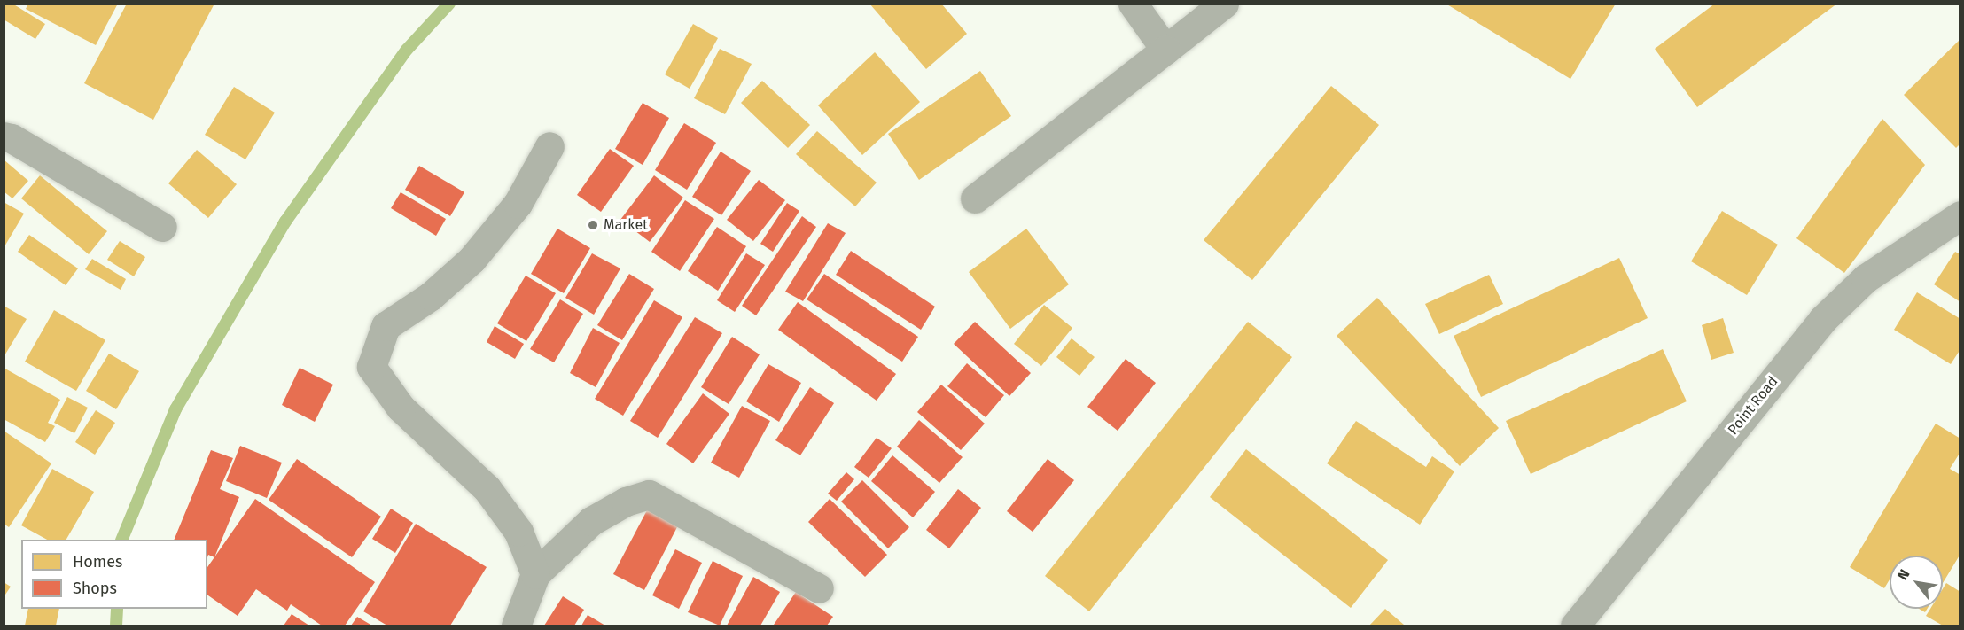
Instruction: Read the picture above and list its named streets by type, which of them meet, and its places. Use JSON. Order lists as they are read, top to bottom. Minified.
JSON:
{"streets":{"street":["Point Road"]},"places":["Market"],"legend":["Homes","Shops"],"north":"top left"}
